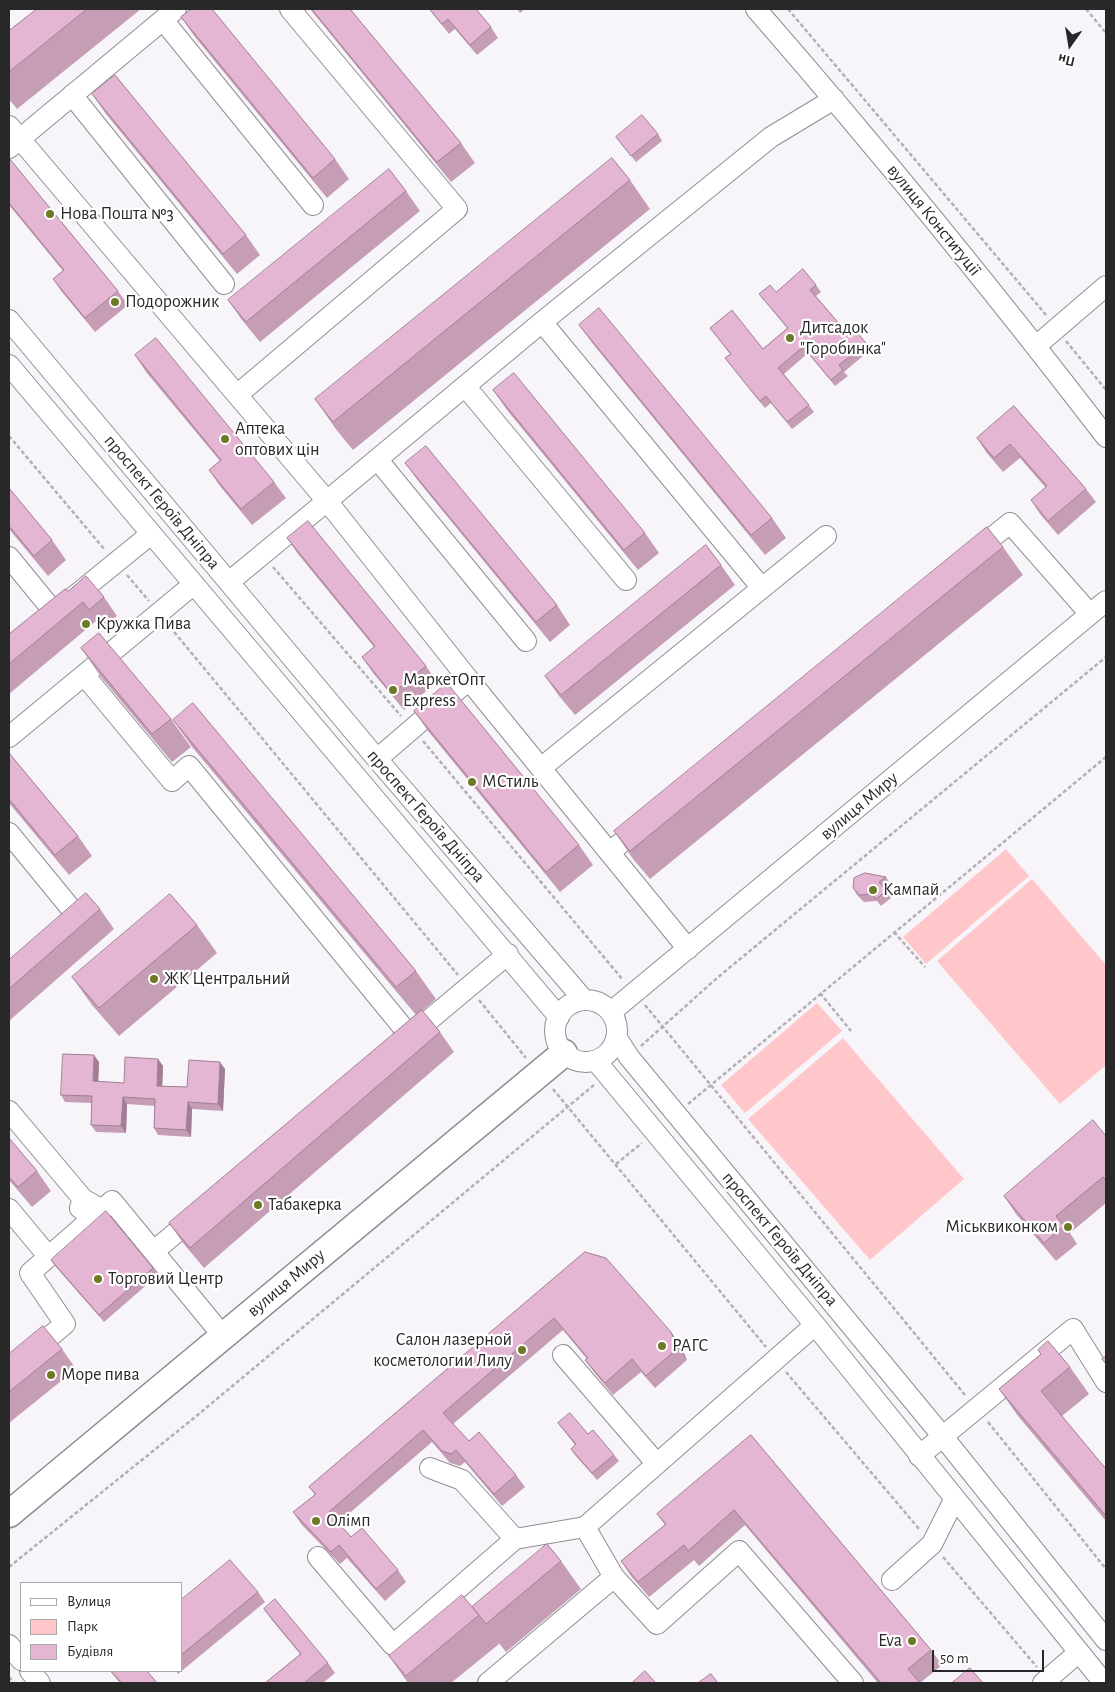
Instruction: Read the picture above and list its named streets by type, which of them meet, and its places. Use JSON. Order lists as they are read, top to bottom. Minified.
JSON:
{"streets":{"main road":["вулиця Миру"],"street":["вулиця Конституції","проспект Героїв Дніпра"]},"crossings":[["проспект Героїв Дніпра","вулиця Миру"]],"places":["Нова Пошта №3","Подорожник","Дитсадок \"Горобинка\"","Аптека оптових цін","Кружка Пива","МаркетОпт Express","МСтиль","Кампай","ЖК Центральний","Табакерка","Міськвиконком","Торговий Центр","РАГС","Салон лазерной косметологии Лилу","Море пива","Олімп","Eva"],"legend":["Вулиця","Парк","Будівля"],"scale_bar":"50 m","north":"bottom"}
